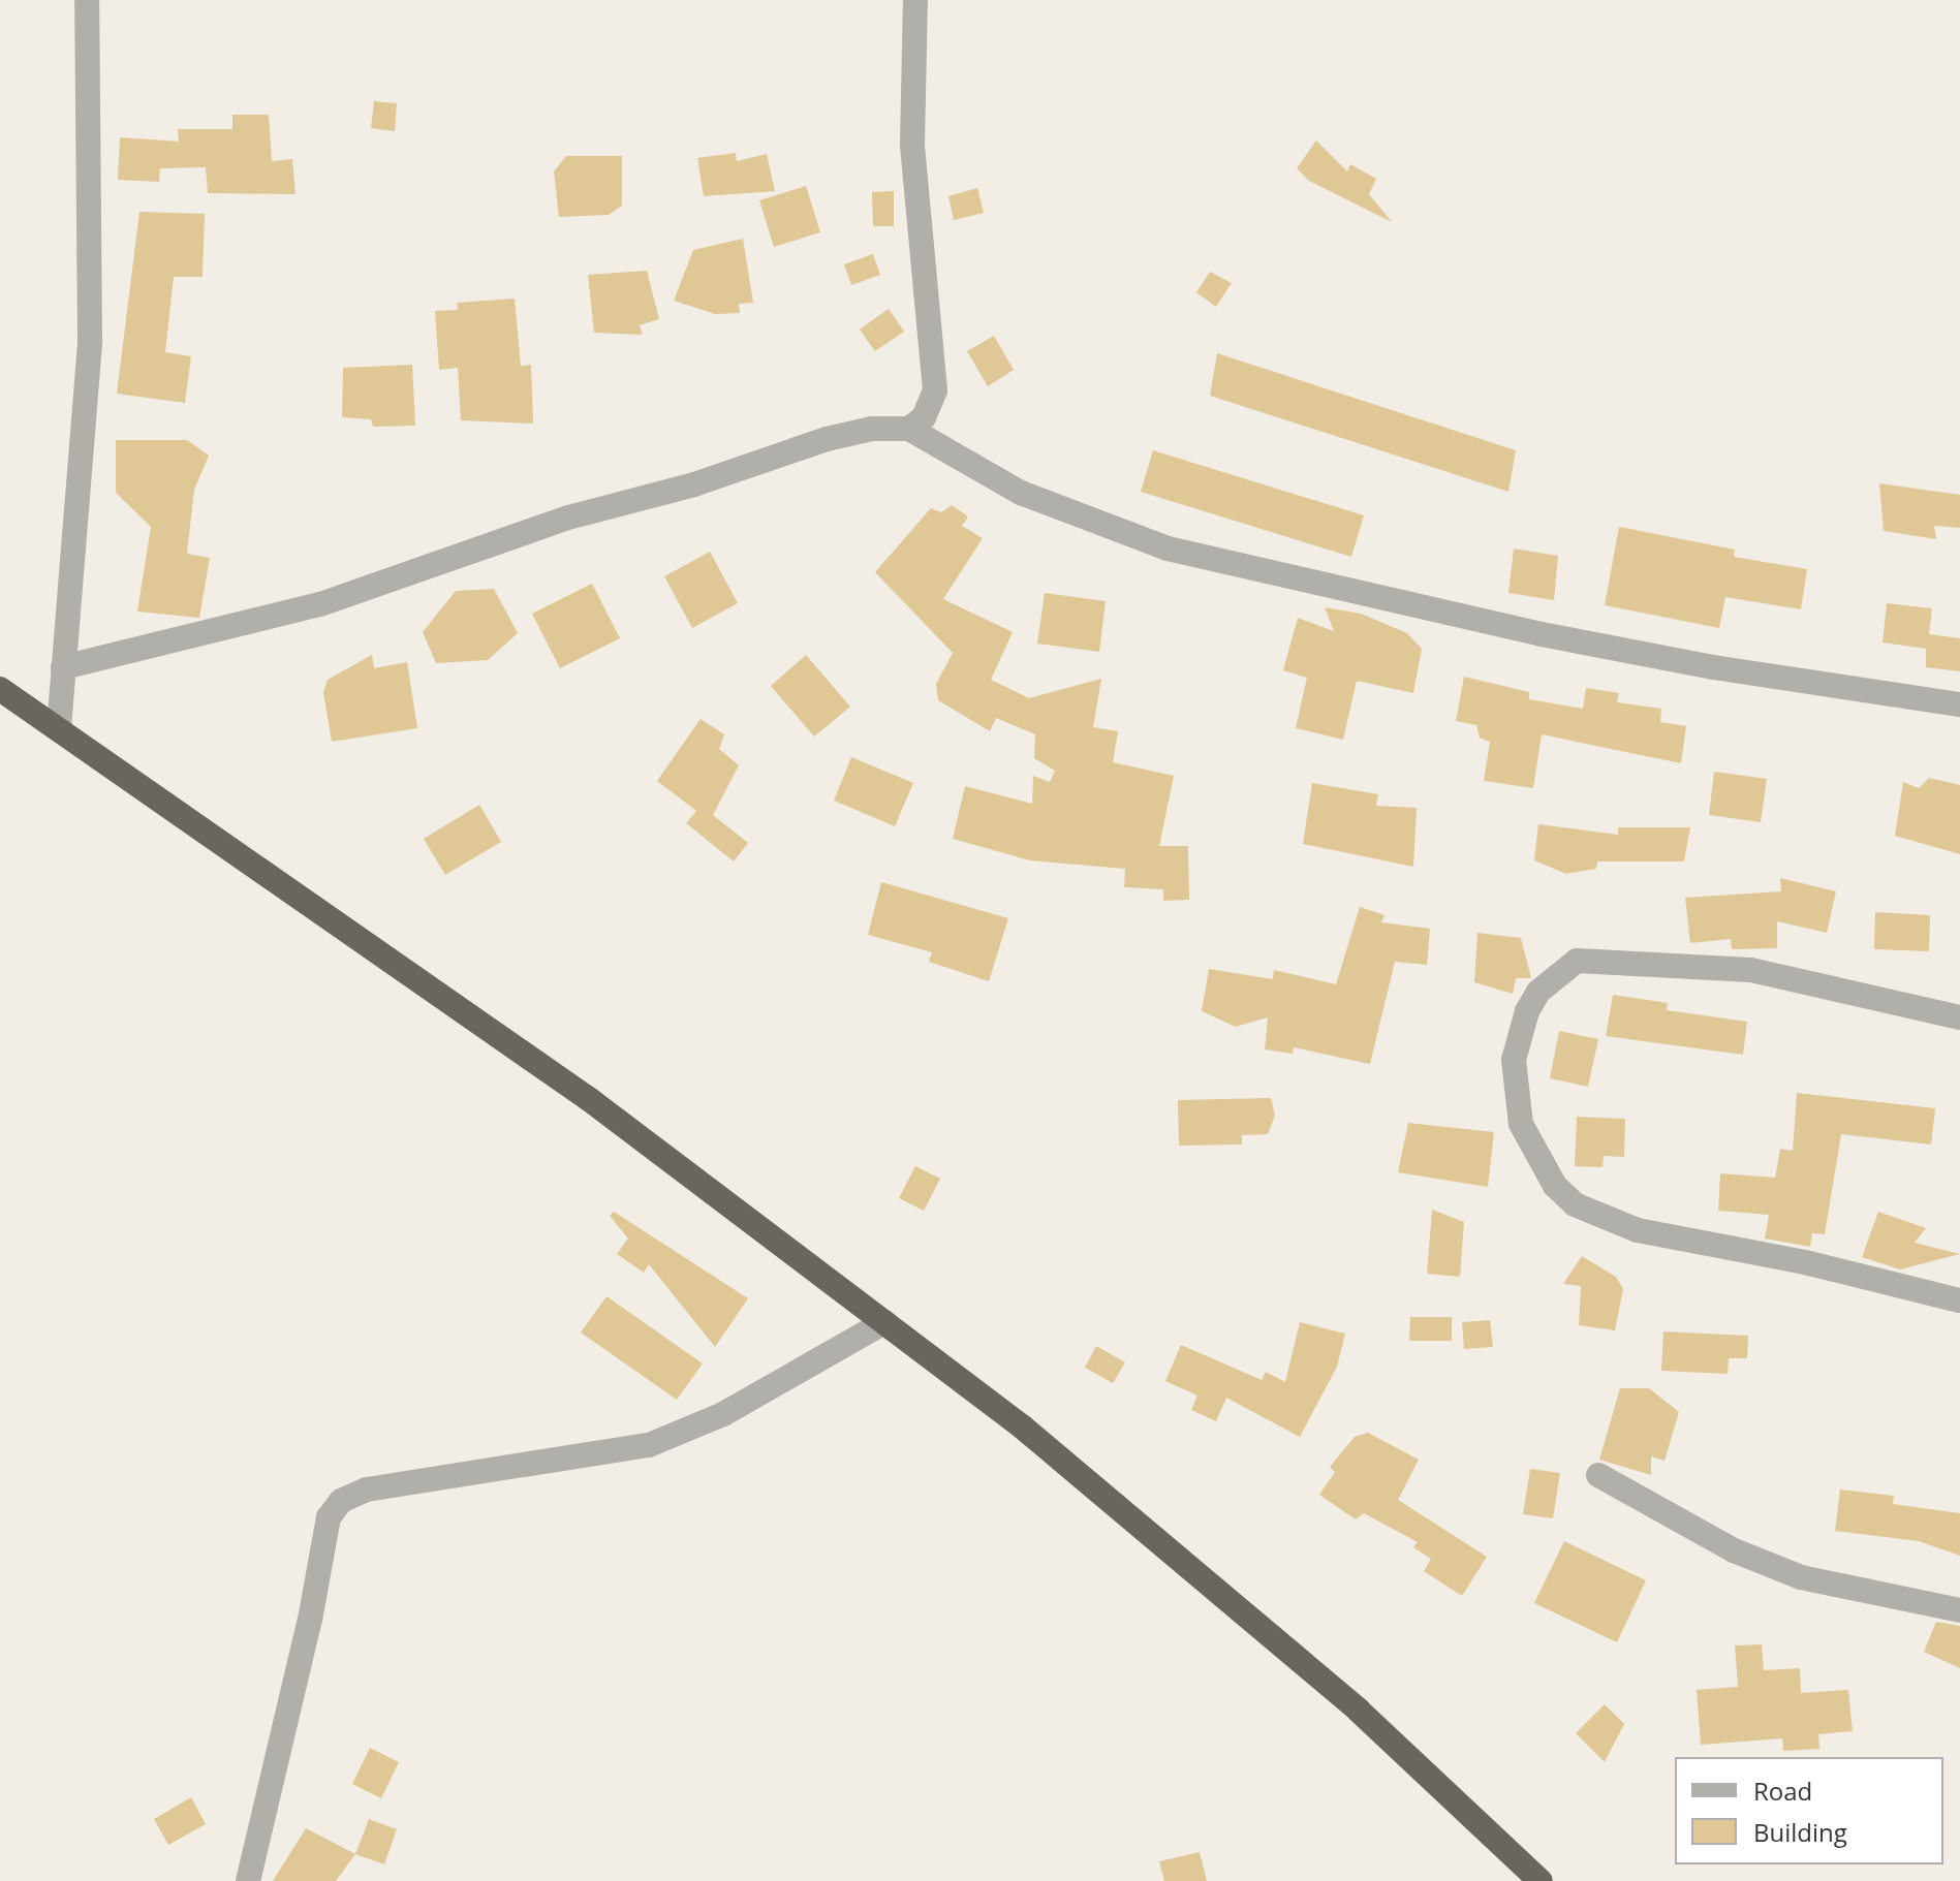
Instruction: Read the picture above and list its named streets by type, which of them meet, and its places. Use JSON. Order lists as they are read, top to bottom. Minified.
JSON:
{"legend":["Road","Building"]}
